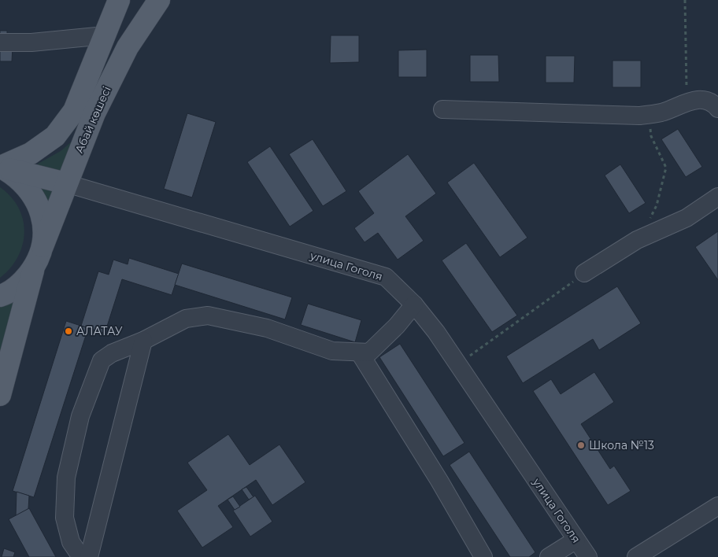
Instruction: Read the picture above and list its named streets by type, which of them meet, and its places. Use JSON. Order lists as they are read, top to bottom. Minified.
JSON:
{"streets":{"main road":["Абай көшесі"],"street":["улица Гоголя"]},"crossings":[["Абай көшесі","улица Гоголя"]],"places":["АЛАТАУ","Школа №13"]}
